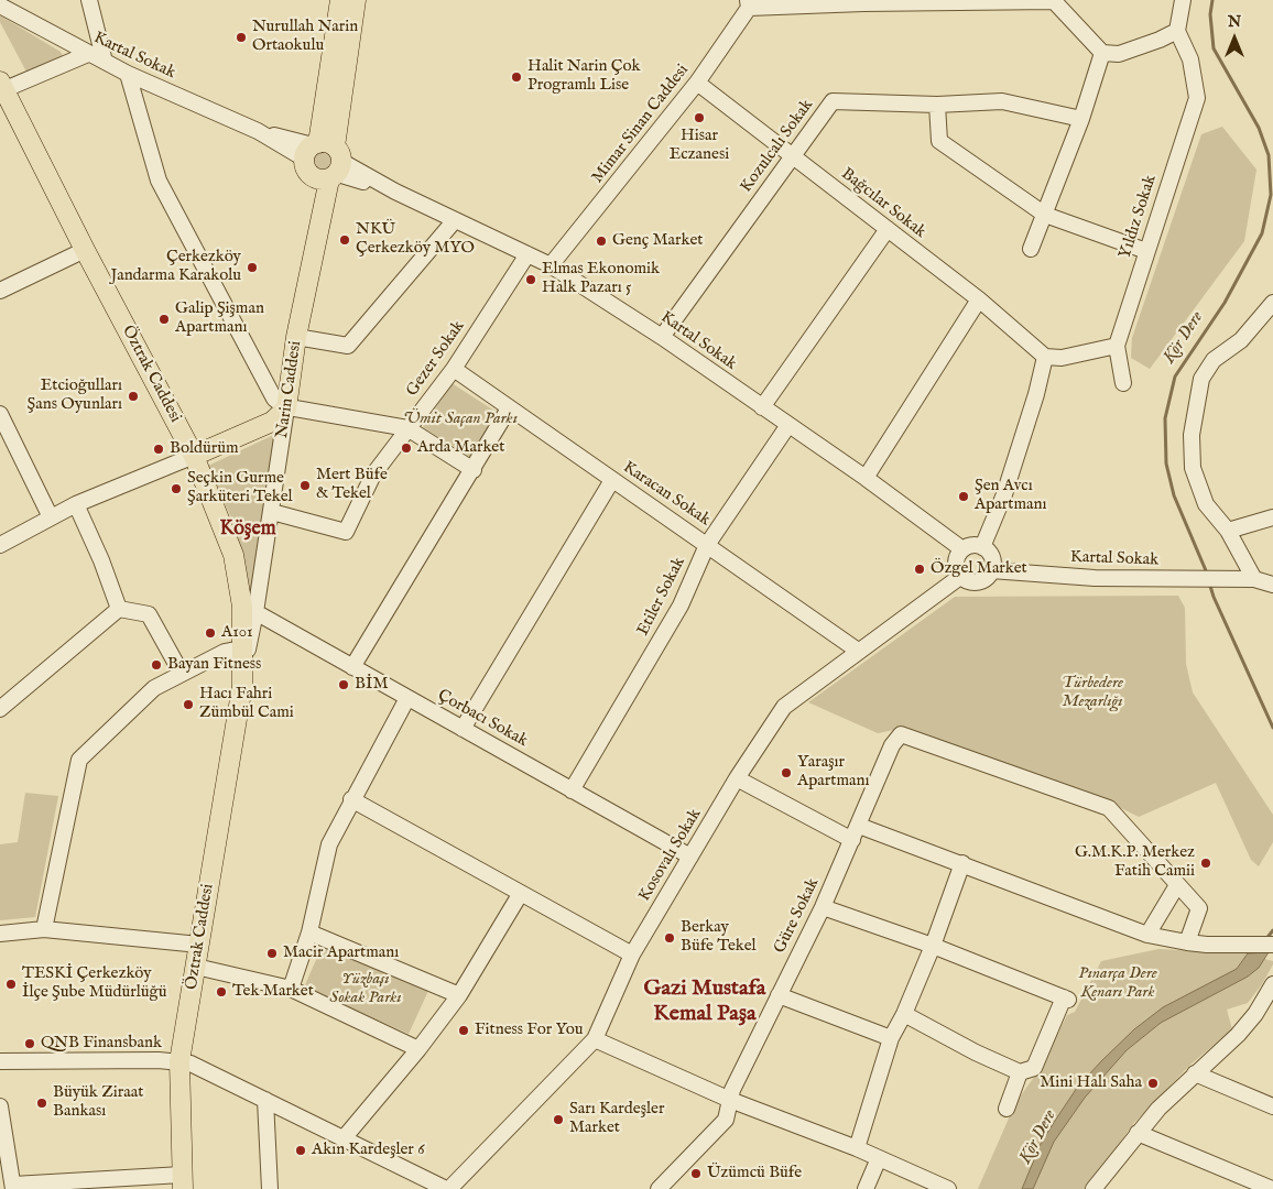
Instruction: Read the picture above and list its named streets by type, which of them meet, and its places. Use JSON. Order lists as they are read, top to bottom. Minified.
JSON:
{"streets":{"main road":["Öztrak Caddesi","Narin Caddesi"],"street":["Kartal Sokak","Mimar Sinan Caddesi","Kozulcalı Sokak","Bağcılar Sokak","Yıldız Sokak","Gezer Sokak","Karacan Sokak","Etiler Sokak","Çorbacı Sokak","Kosovalı Sokak","Güre Sokak"]},"crossings":[["Kartal Sokak","Mimar Sinan Caddesi"],["Kartal Sokak","Kozulcalı Sokak"],["Kartal Sokak","Gezer Sokak"],["Kartal Sokak","Narin Caddesi"],["Kartal Sokak","Etiler Sokak"],["Kartal Sokak","Kosovalı Sokak"],["Mimar Sinan Caddesi","Bağcılar Sokak"],["Kozulcalı Sokak","Bağcılar Sokak"],["Gezer Sokak","Narin Caddesi"],["Gezer Sokak","Karacan Sokak"],["Öztrak Caddesi","Narin Caddesi"],["Öztrak Caddesi","Çorbacı Sokak"],["Karacan Sokak","Etiler Sokak"],["Karacan Sokak","Kosovalı Sokak"],["Etiler Sokak","Çorbacı Sokak"],["Çorbacı Sokak","Kosovalı Sokak"]],"districts":["Köşem","Gazi Mustafa Kemal Paşa"],"water":["Kör Dere"],"parks":["Ümit Saçan Parkı","Türbedere Mezarlığı","Pınarça Dere Kenarı Park","Yüzbaşı Sokak Parkı"],"places":["Nurullah Narin Ortaokulu","Halit Narin Çok Programlı Lise","Hisar Eczanesi","NKÜ Çerkezköy MYO","Genç Market","Çerkezköy Jandarma Karakolu","Elmas Ekonomik Halk Pazarı 5","Galip Şişman Apartmanı","Etcioğulları Şans Oyunları","Arda Market","Boldürüm","Mert Büfe & Tekel","Seçkin Gurme Şarküteri Tekel","Şen Avcı Apartmanı","Özgel Market","A101","Bayan Fitness","BİM","Hacı Fahri Zümbül Cami","Yaraşır Apartmanı","G.M.K.P. Merkez Fatih Camii","Berkay Büfe Tekel","Macir Apartmanı","TESKİ Çerkezköy İlçe Şube Müdürlüğü","Tek Market","Fitness For You","QNB Finansbank","Mini Halı Saha","Büyük Ziraat Bankası","Sarı Kardeşler Market","Akın Kardeşler 6","Üzümcü Büfe"],"north":"top"}
